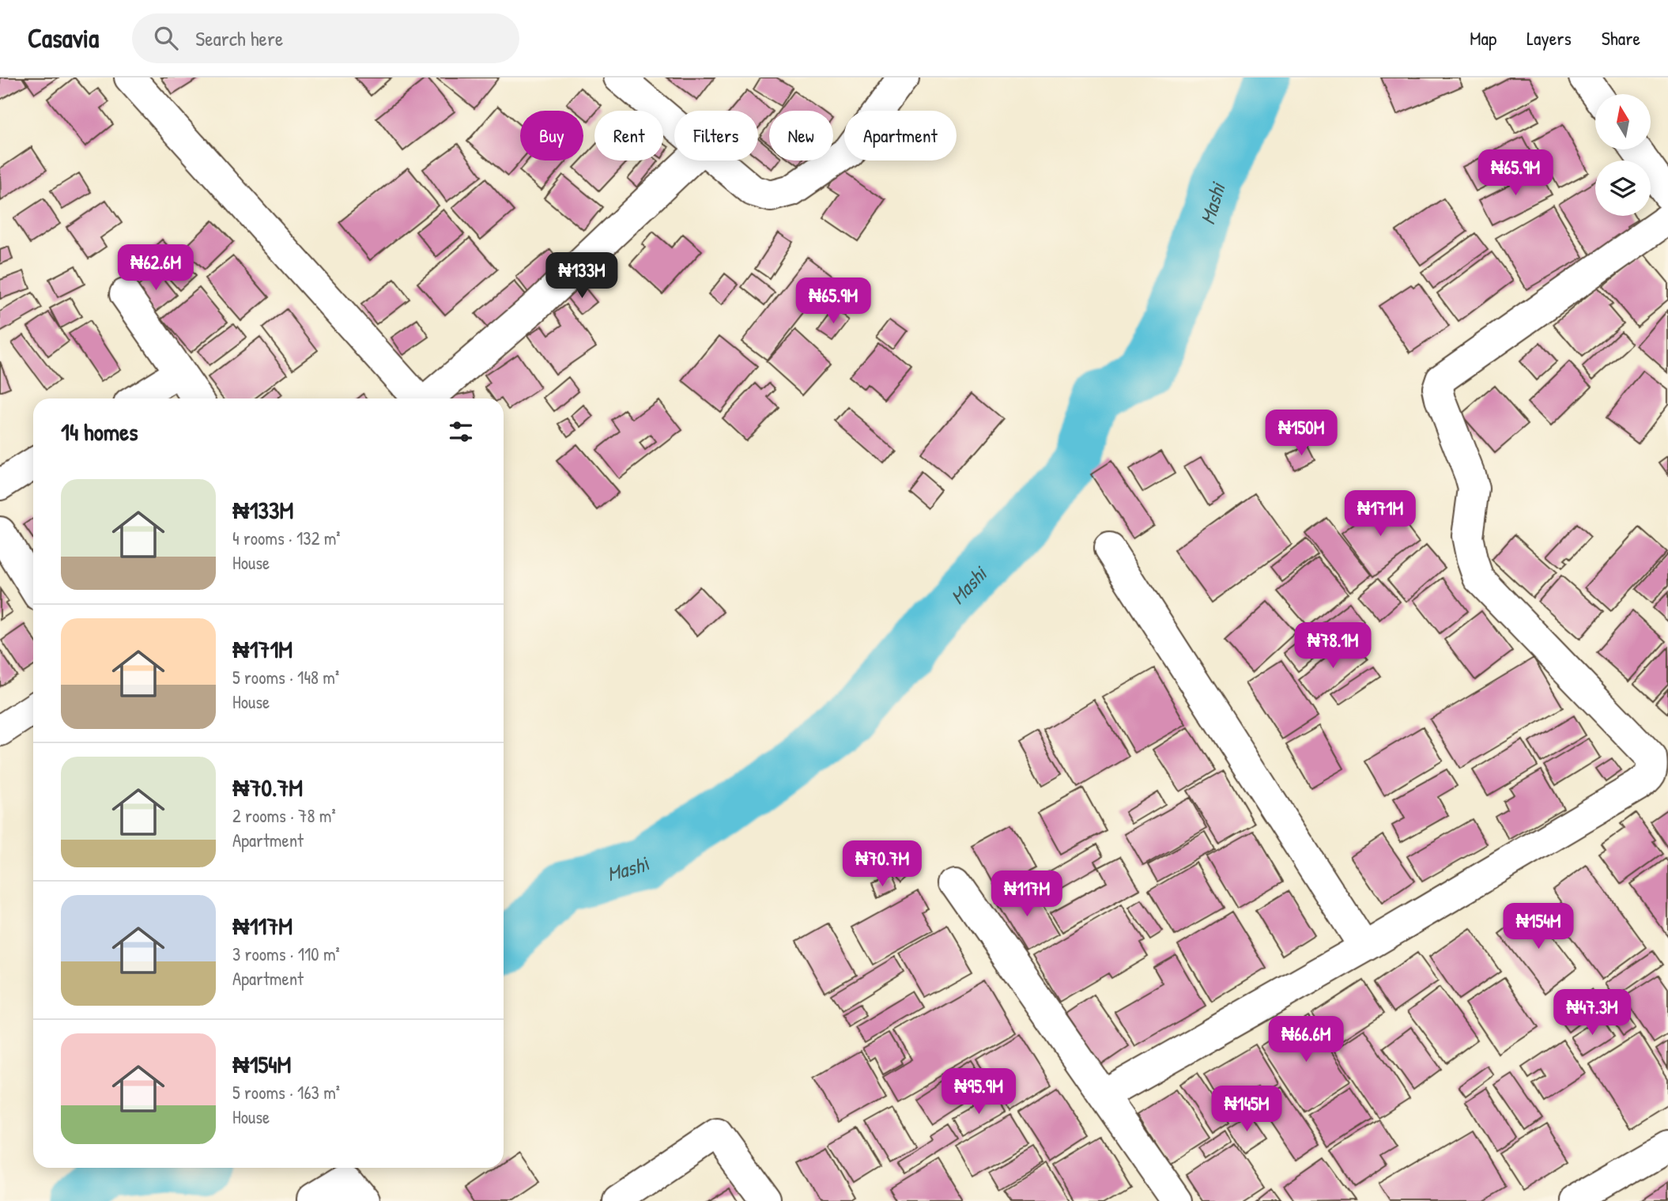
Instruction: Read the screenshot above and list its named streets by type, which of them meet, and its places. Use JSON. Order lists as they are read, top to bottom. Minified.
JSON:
{"water":["Mashi"],"north":"top","page":{"header":"Casavia","search":"Search here","nav":["Map","Layers","Share"],"chip":["Buy","Rent","Filters","New","Apartment"],"price":["₦65.9M","₦62.6M","₦133M","₦65.9M","₦150M","₦171M","₦78.1M","₦70.7M","₦117M","₦154M","₦47.3M","₦66.6M","₦95.9M","₦145M"],"heading":"14 homes","list":[{"name":"₦133M","note":"4 rooms · 132 m² · House"},{"name":"₦171M","note":"5 rooms · 148 m² · House"},{"name":"₦70.7M","note":"2 rooms · 78 m² · Apartment"},{"name":"₦117M","note":"3 rooms · 110 m² · Apartment"},{"name":"₦154M","note":"5 rooms · 163 m² · House"}]}}
